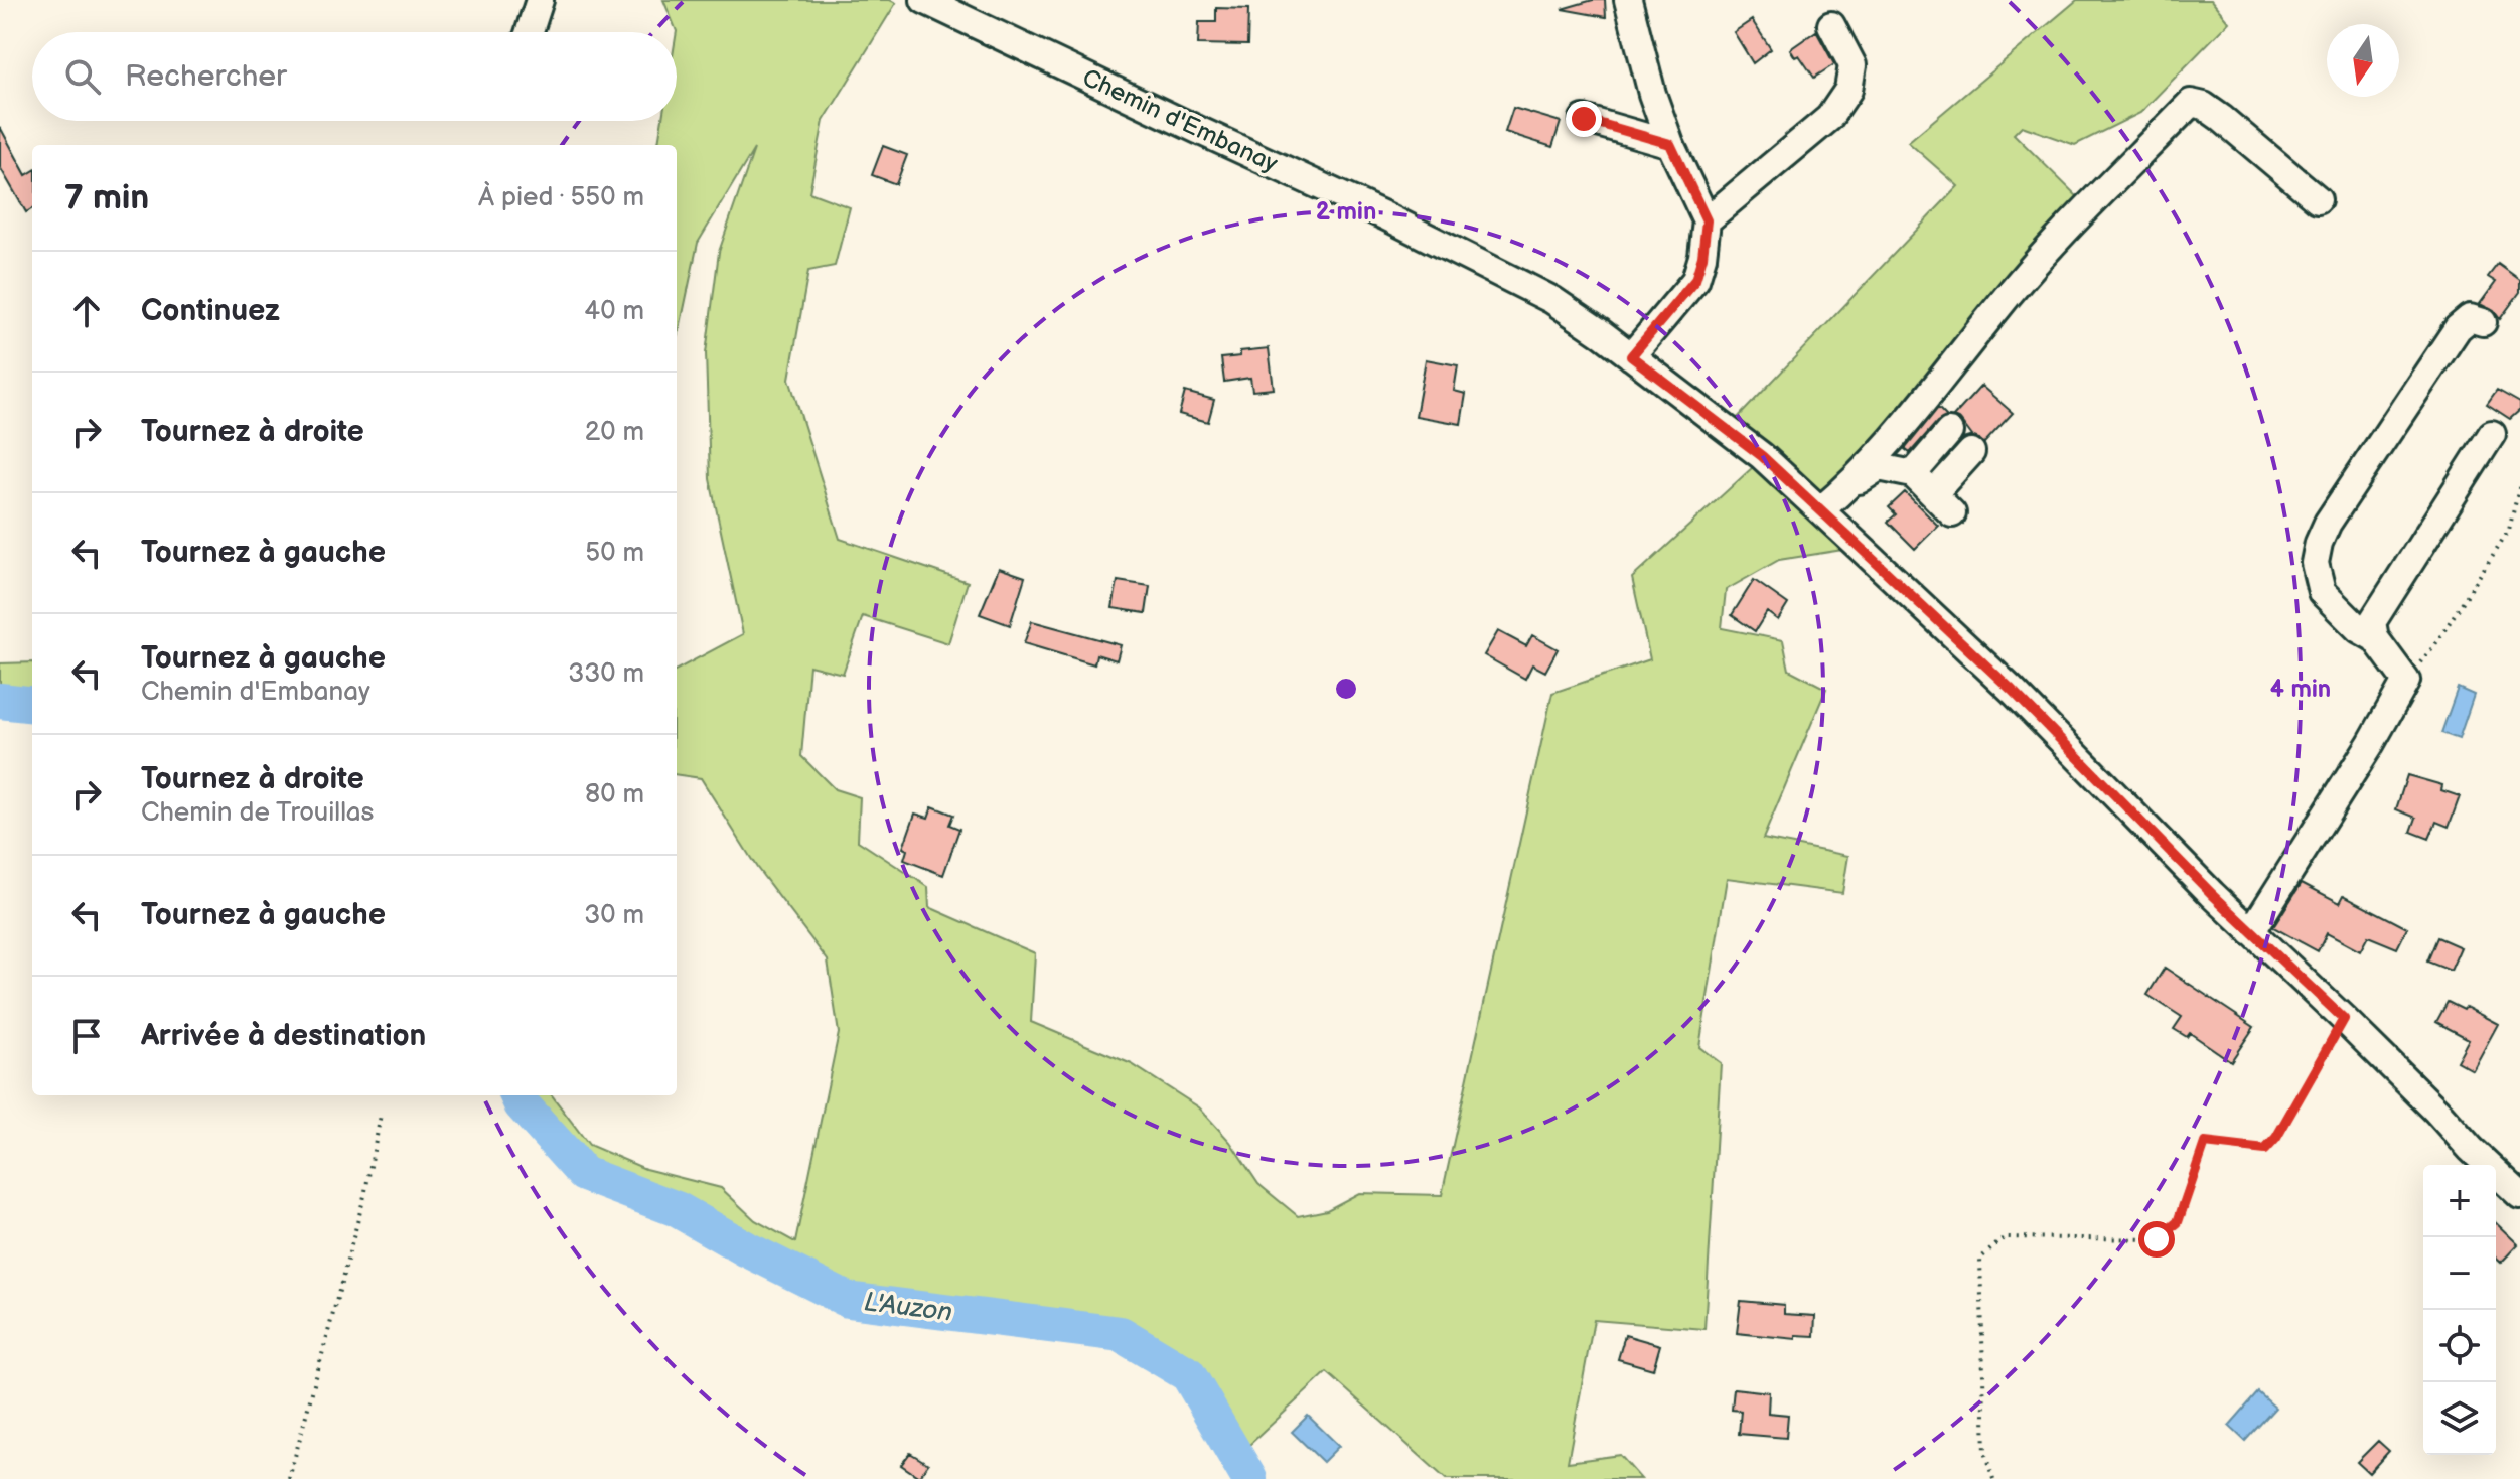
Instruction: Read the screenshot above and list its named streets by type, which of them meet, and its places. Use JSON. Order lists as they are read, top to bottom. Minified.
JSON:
{"streets":{"street":["Chemin d'Embanay"]},"water":["L'Auzon"],"north":"bottom","page":{"search":"Rechercher","heading":["7 min","À pied · 550 m"],"list":[["Continuez","40 m"],["Tournez à droite","20 m"],["Tournez à gauche","50 m"],["Tournez à gauche","Chemin d'Embanay","330 m"],["Tournez à droite","Chemin de Trouillas","80 m"],["Tournez à gauche","30 m"],"Arrivée à destination"],"map_buttons":["+","−"]},"rings":["2 min","4 min"]}
